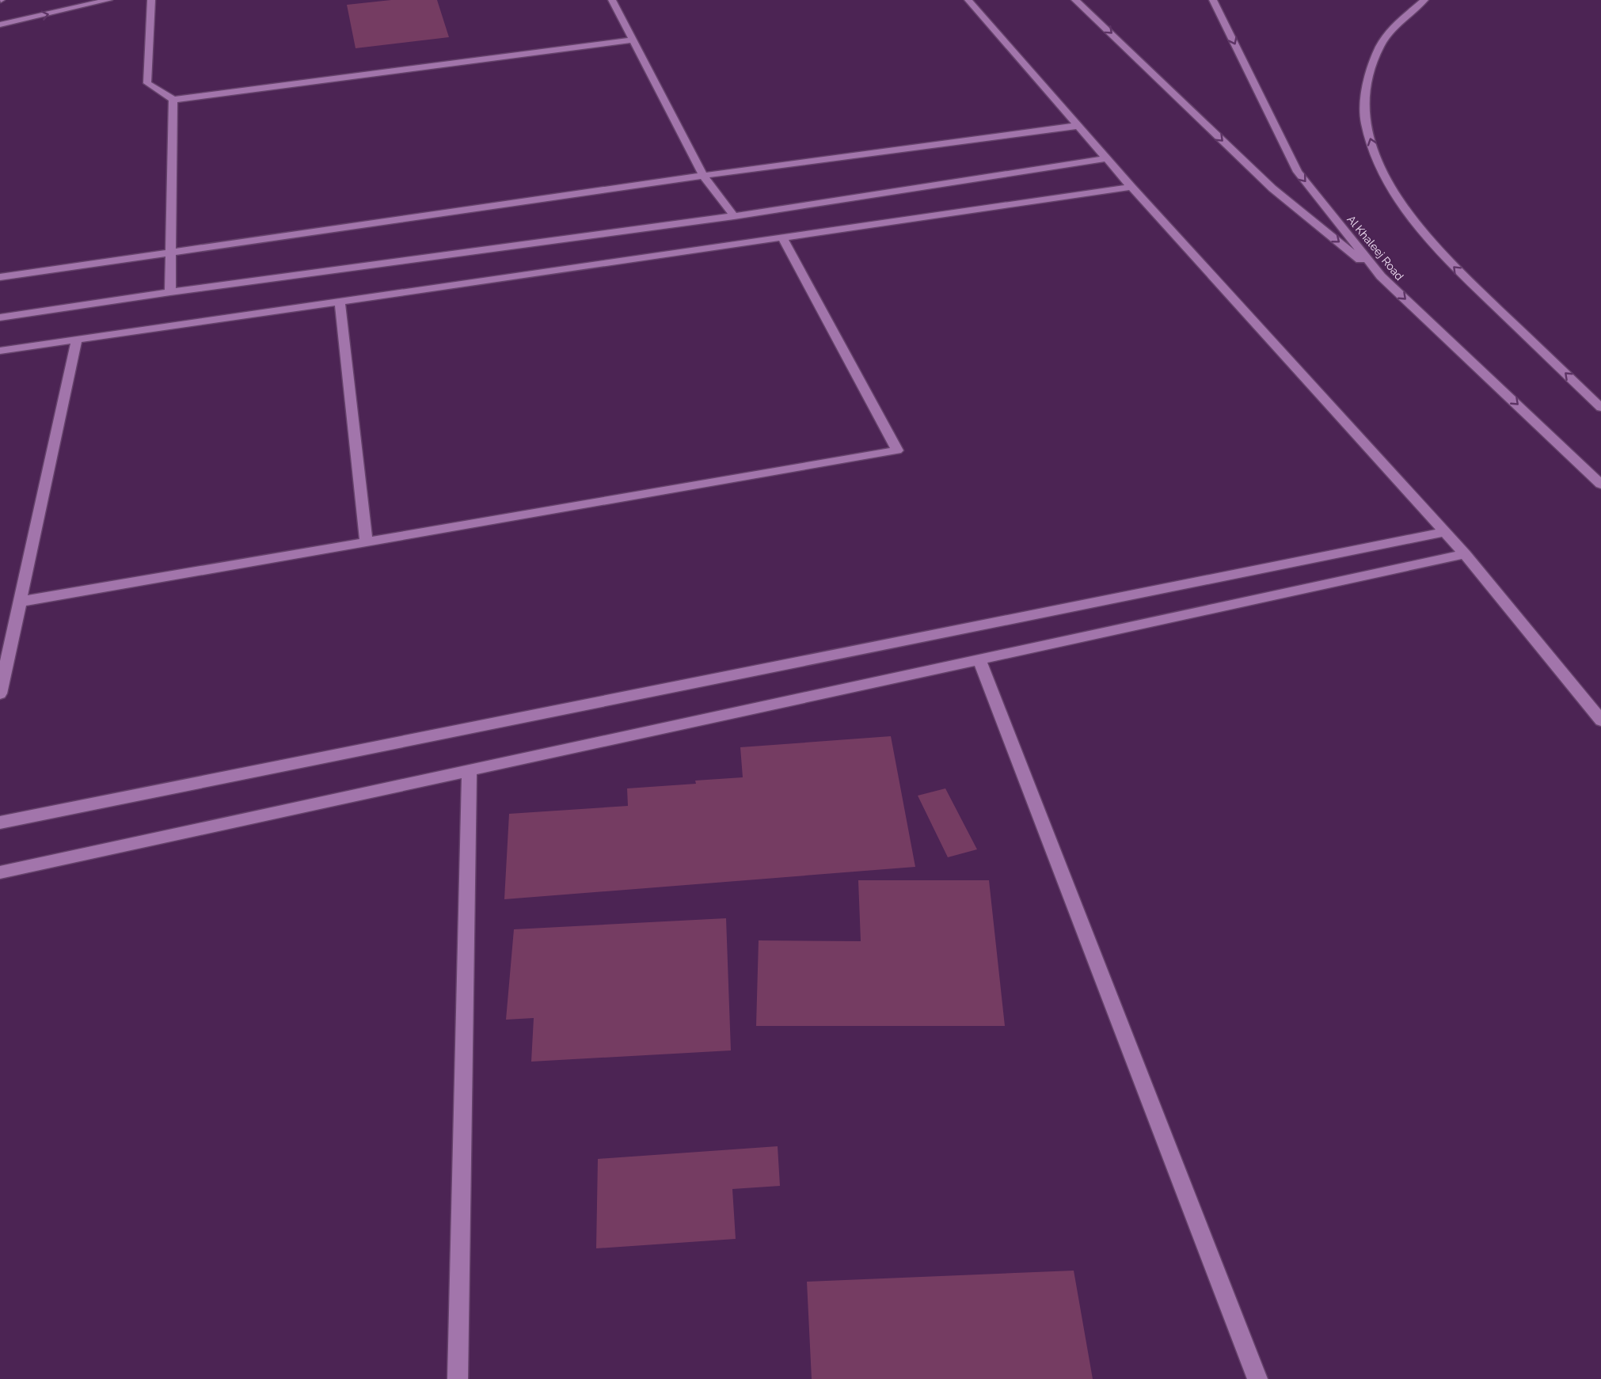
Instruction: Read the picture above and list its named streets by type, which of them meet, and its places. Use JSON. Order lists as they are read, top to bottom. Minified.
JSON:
{"streets":{"street":["Al Khaleej Road"]}}
